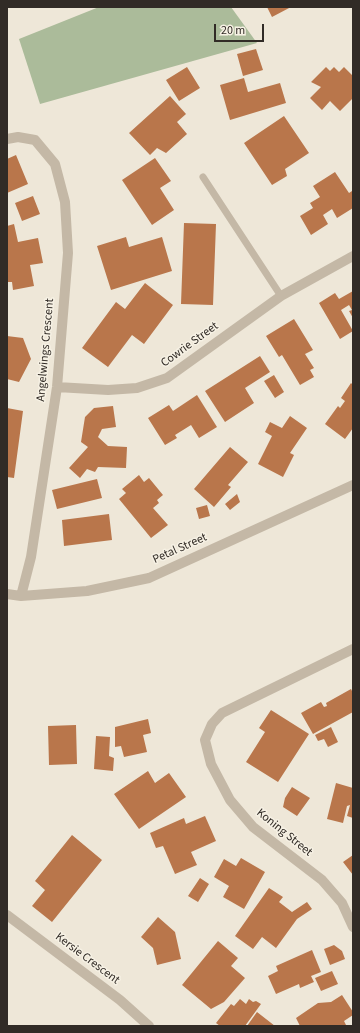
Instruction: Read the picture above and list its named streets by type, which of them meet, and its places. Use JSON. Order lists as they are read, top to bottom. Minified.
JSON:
{"streets":{"street":["Cowrie Street","Angelwings Crescent","Petal Street","Koning Street","Kersie Crescent"]},"crossings":[["Cowrie Street","Angelwings Crescent"],["Angelwings Crescent","Petal Street"]],"scale_bar":"20 m"}
